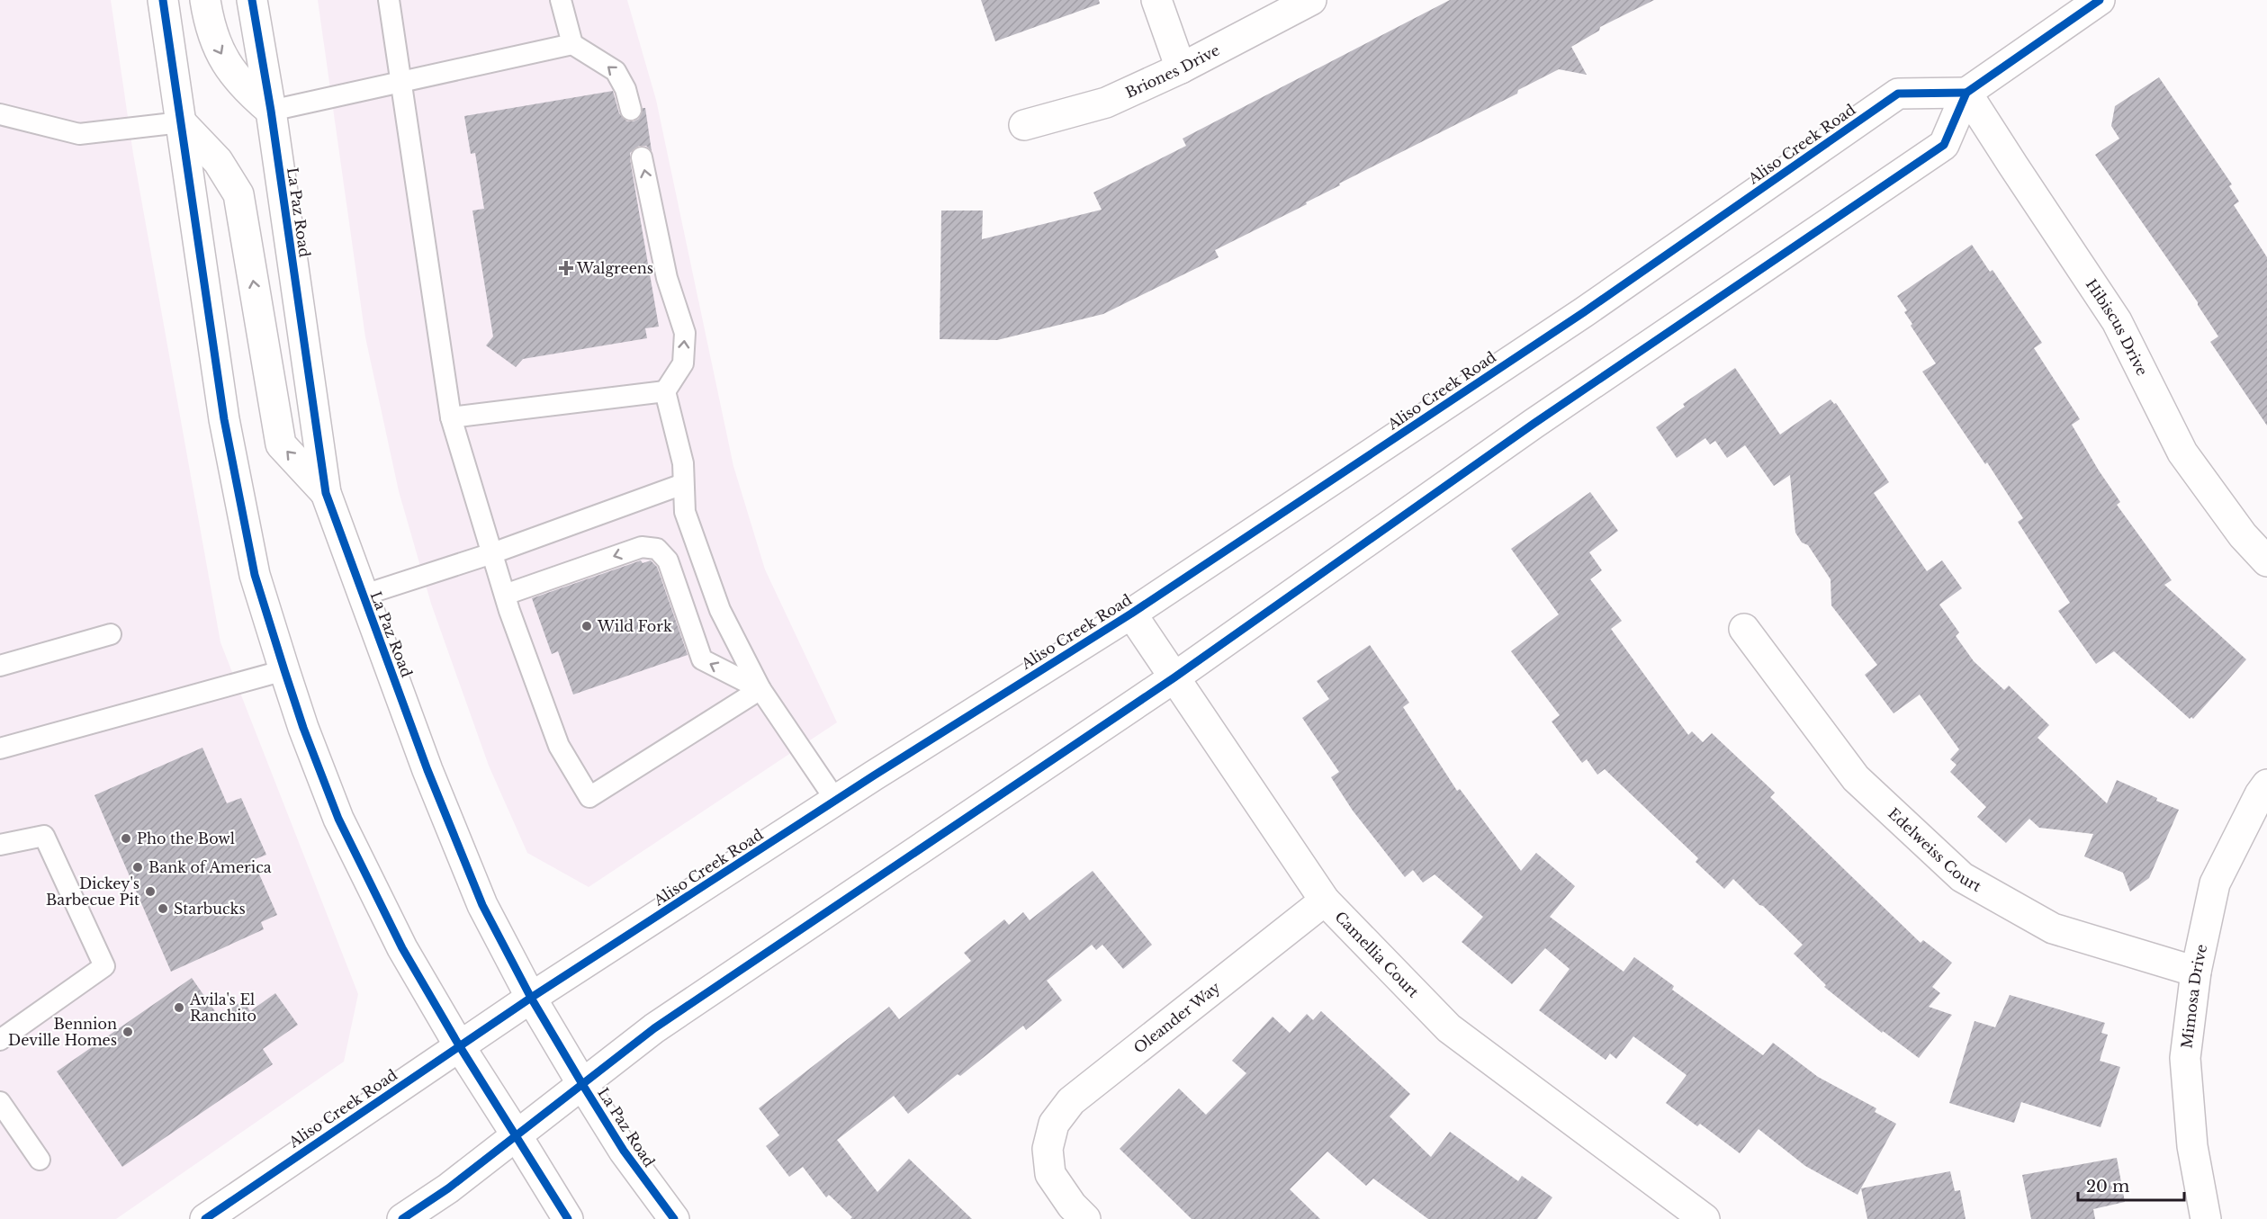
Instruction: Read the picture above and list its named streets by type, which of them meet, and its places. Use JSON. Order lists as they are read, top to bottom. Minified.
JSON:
{"streets":{"main road":["Briones Drive","Aliso Creek Road","La Paz Road","Hibiscus Drive","Edelweiss Court","Camellia Court","Mimosa Drive","Oleander Way"]},"crossings":[["Aliso Creek Road","La Paz Road"],["Aliso Creek Road","Hibiscus Drive"],["Aliso Creek Road","Camellia Court"],["Edelweiss Court","Mimosa Drive"],["Camellia Court","Oleander Way"]],"places":{"health":["Walgreens"],"other":["Wild Fork","Pho the Bowl","Bank of America","Dickey's Barbecue Pit","Starbucks","Avila's El Ranchito","Bennion Deville Homes"]},"scale_bar":"20 m"}
